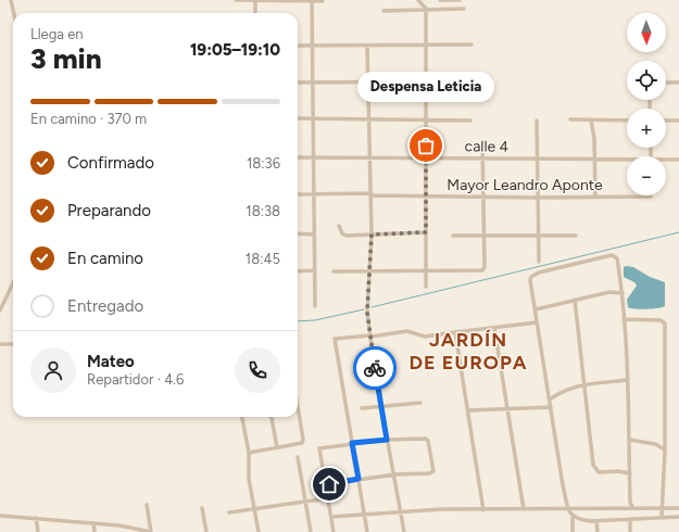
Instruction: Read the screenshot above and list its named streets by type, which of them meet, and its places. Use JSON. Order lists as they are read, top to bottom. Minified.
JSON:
{"streets":{"street":["calle 4","Mayor Leandro Aponte"]},"districts":["JARDÍN DE EUROPA"],"places":["Despensa Leticia"],"north":"bottom","page":{"map_buttons":["+","−"],"heading":["3 min","Llega en","19:05–19:10"],"panel":["Mateo","Repartidor · 4.6"],"bubble":"Despensa Leticia","bar":"En camino · 370 m","list":[["Confirmado","18:36"],["Preparando","18:38"],["En camino","18:45"],"Entregado"]}}
